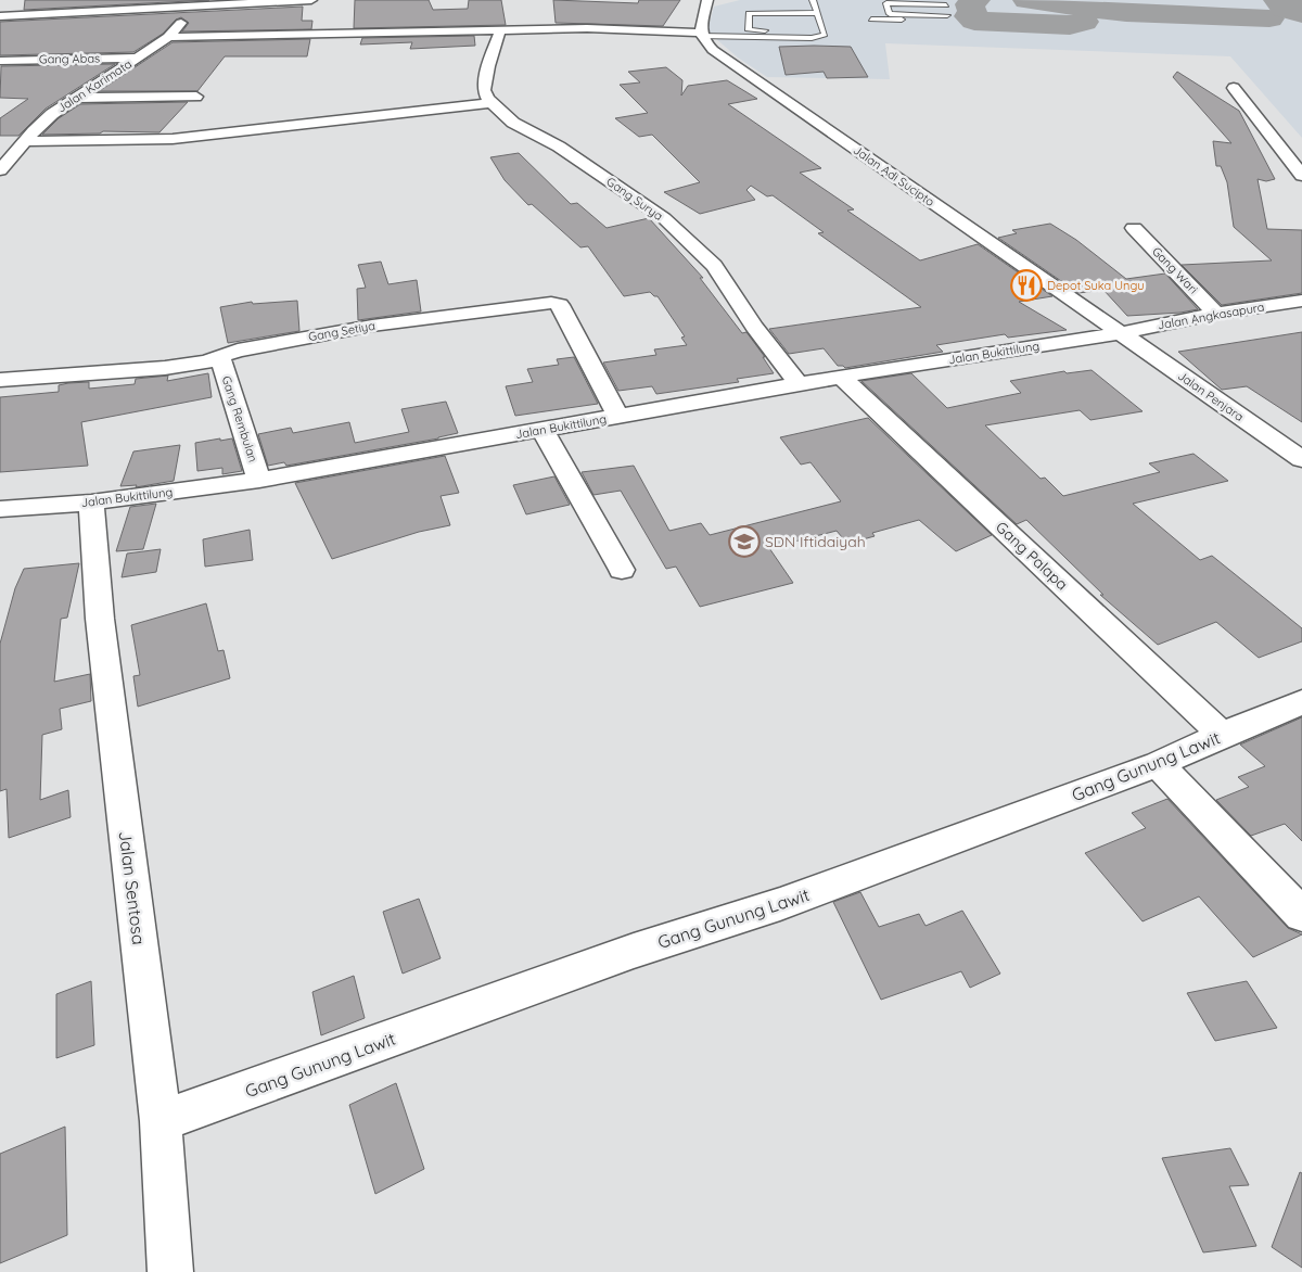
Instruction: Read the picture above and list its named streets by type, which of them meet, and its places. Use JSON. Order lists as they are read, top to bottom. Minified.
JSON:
{"streets":{"street":["Gang Abas","Jalan Karimata","Jalan Adi Sucipto","Gang Surya","Gang Wari","Jalan Angkasapura","Gang Setiya","Jalan Bukittilung","Jalan Penjara","Gang Rembulan","Gang Palapa","Gang Gunung Lawit","Jalan Sentosa"]},"crossings":[["Gang Abas","Jalan Karimata"],["Jalan Adi Sucipto","Jalan Angkasapura"],["Jalan Adi Sucipto","Jalan Bukittilung"],["Jalan Adi Sucipto","Jalan Penjara"],["Gang Surya","Jalan Bukittilung"],["Gang Wari","Jalan Angkasapura"],["Jalan Angkasapura","Jalan Bukittilung"],["Jalan Angkasapura","Jalan Penjara"],["Gang Setiya","Jalan Bukittilung"],["Gang Setiya","Gang Rembulan"],["Jalan Bukittilung","Jalan Penjara"],["Jalan Bukittilung","Gang Rembulan"],["Jalan Bukittilung","Gang Palapa"],["Jalan Bukittilung","Jalan Sentosa"],["Gang Palapa","Gang Gunung Lawit"],["Gang Gunung Lawit","Jalan Sentosa"]],"places":{"restaurant":["Depot Suka Ungu"],"school or university":["SDN Iftidaiyah"]}}
